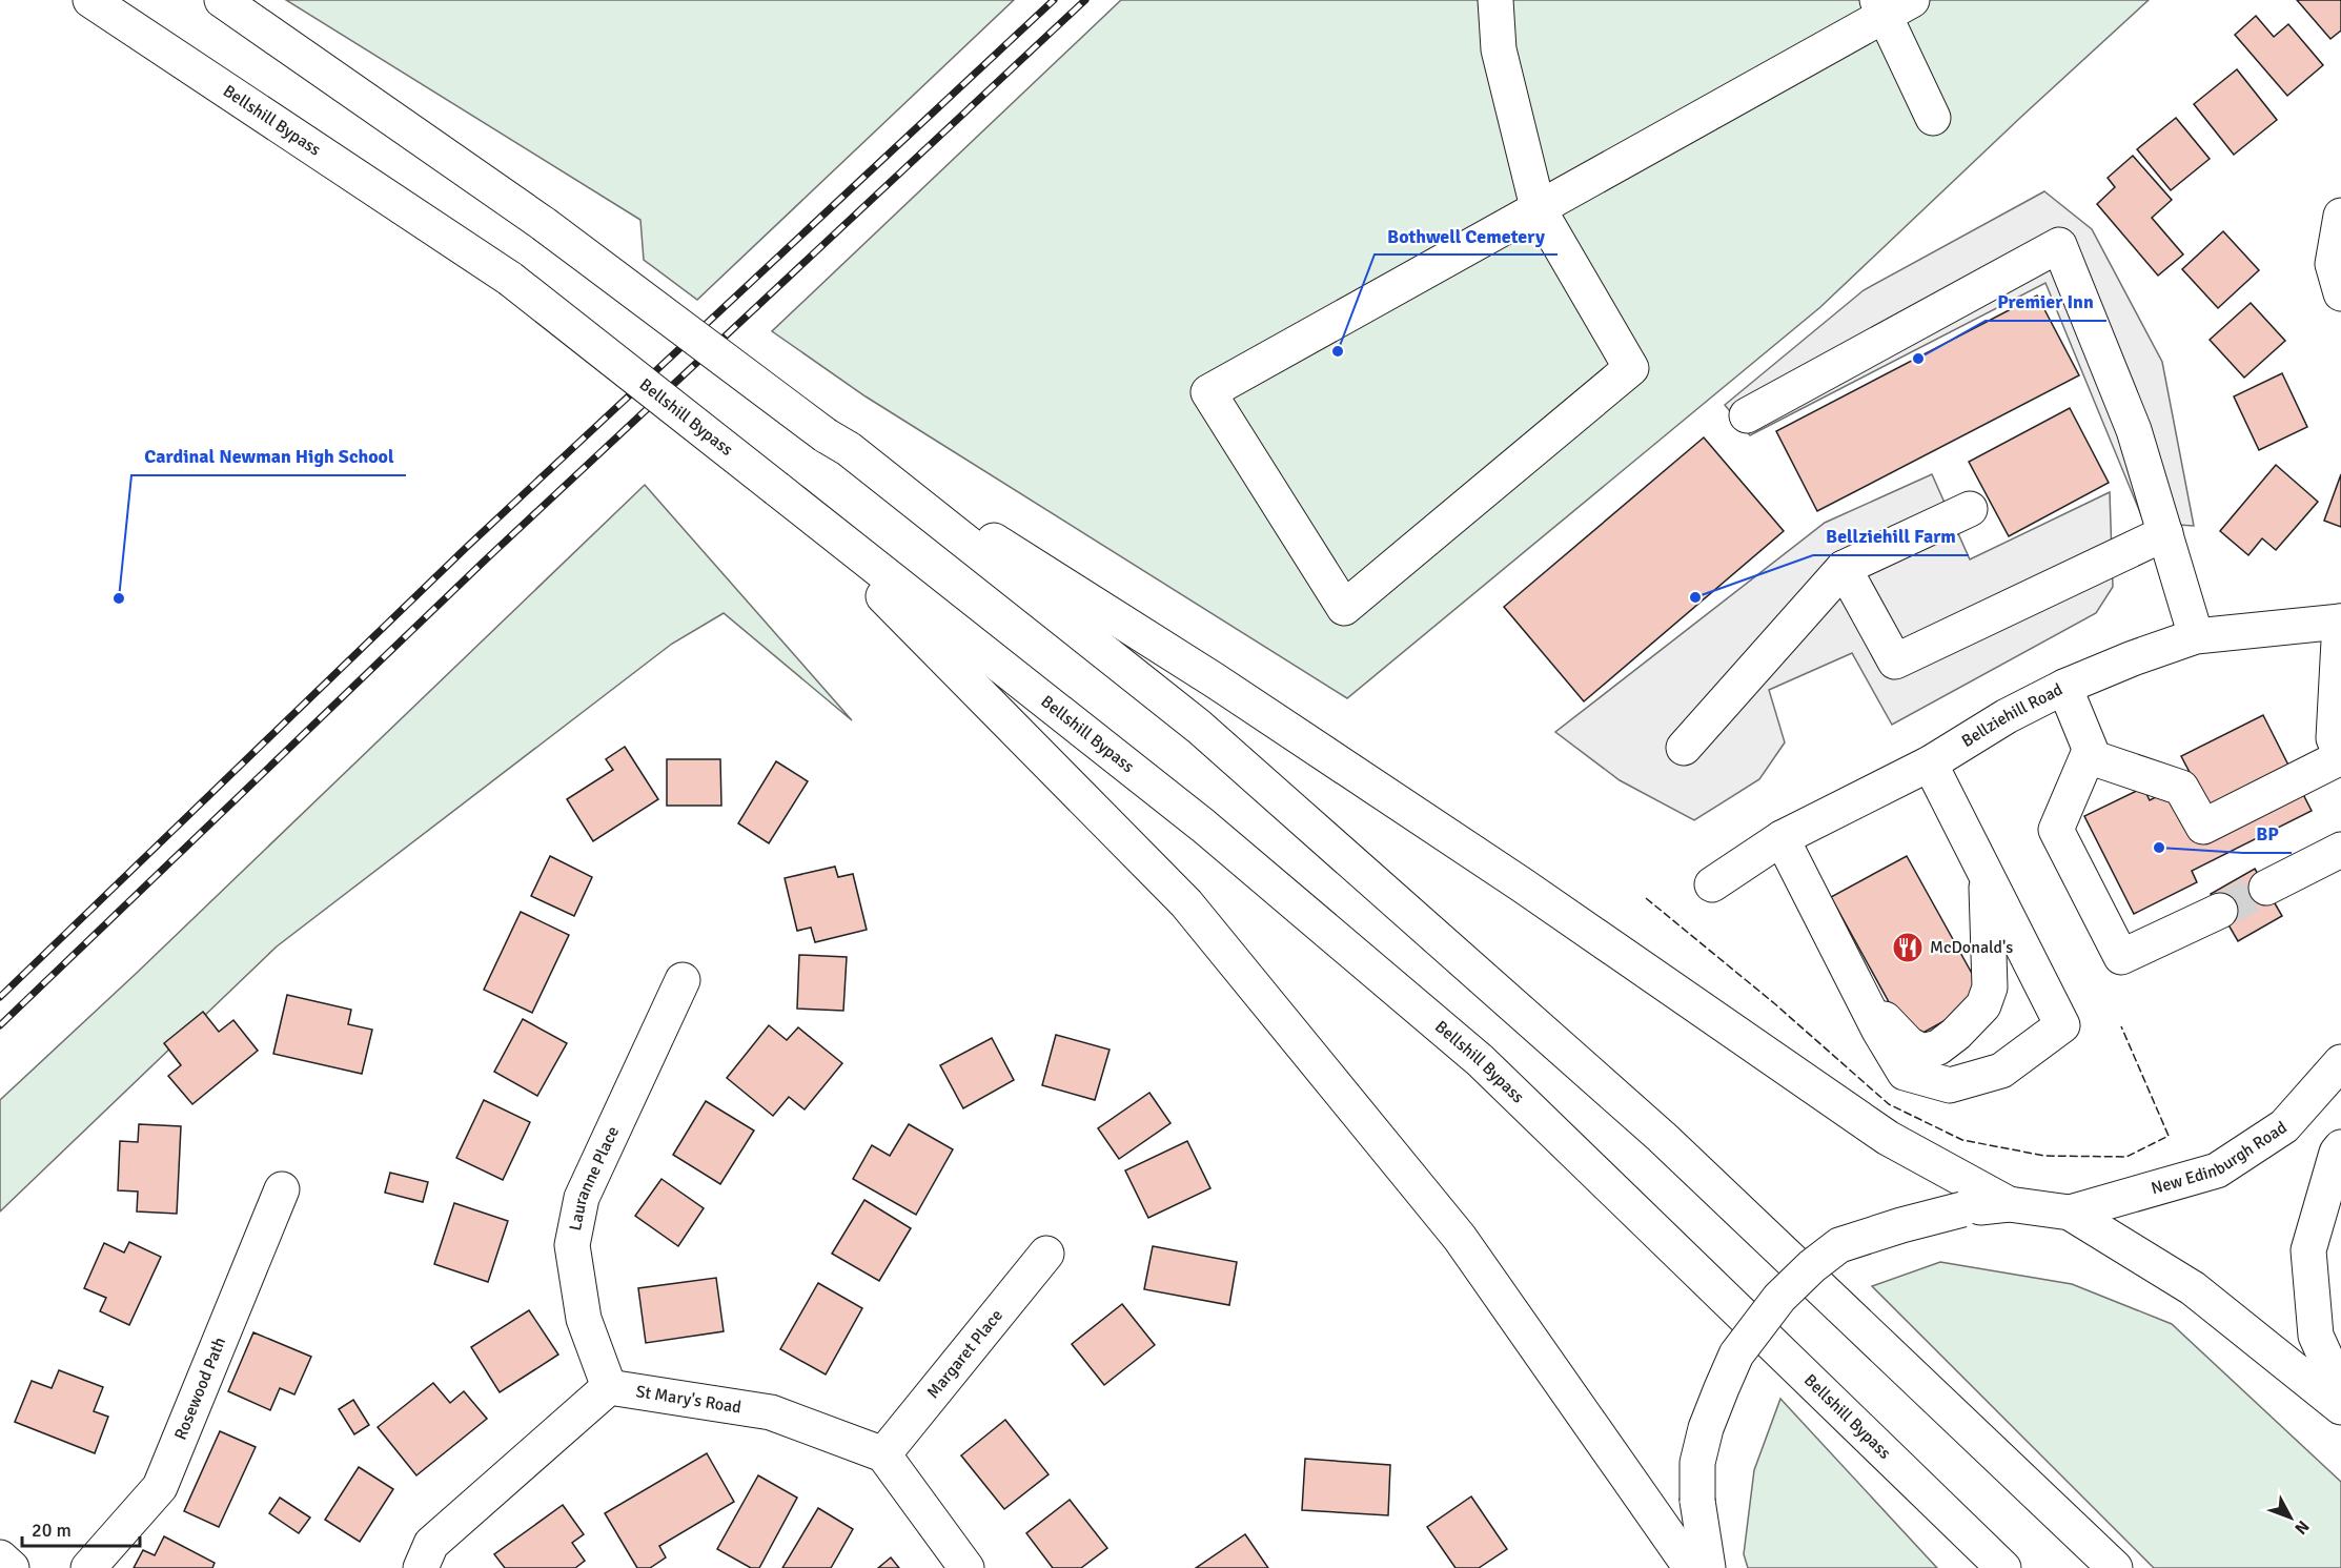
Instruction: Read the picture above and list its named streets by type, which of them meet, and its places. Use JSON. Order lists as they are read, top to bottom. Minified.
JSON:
{"streets":{"main road":["Bellshill Bypass","Bellziehill Road","New Edinburgh Road","Lauranne Place","Margaret Place","Rosewood Path","St Mary's Road"]},"crossings":[["Lauranne Place","St Mary's Road"],["Margaret Place","St Mary's Road"]],"places":{"other":["Bothwell Cemetery","Premier Inn","Bellziehill Farm","Cardinal Newman High School","BP"],"restaurant":["McDonald's"]},"scale_bar":"20 m","north":"bottom right"}
